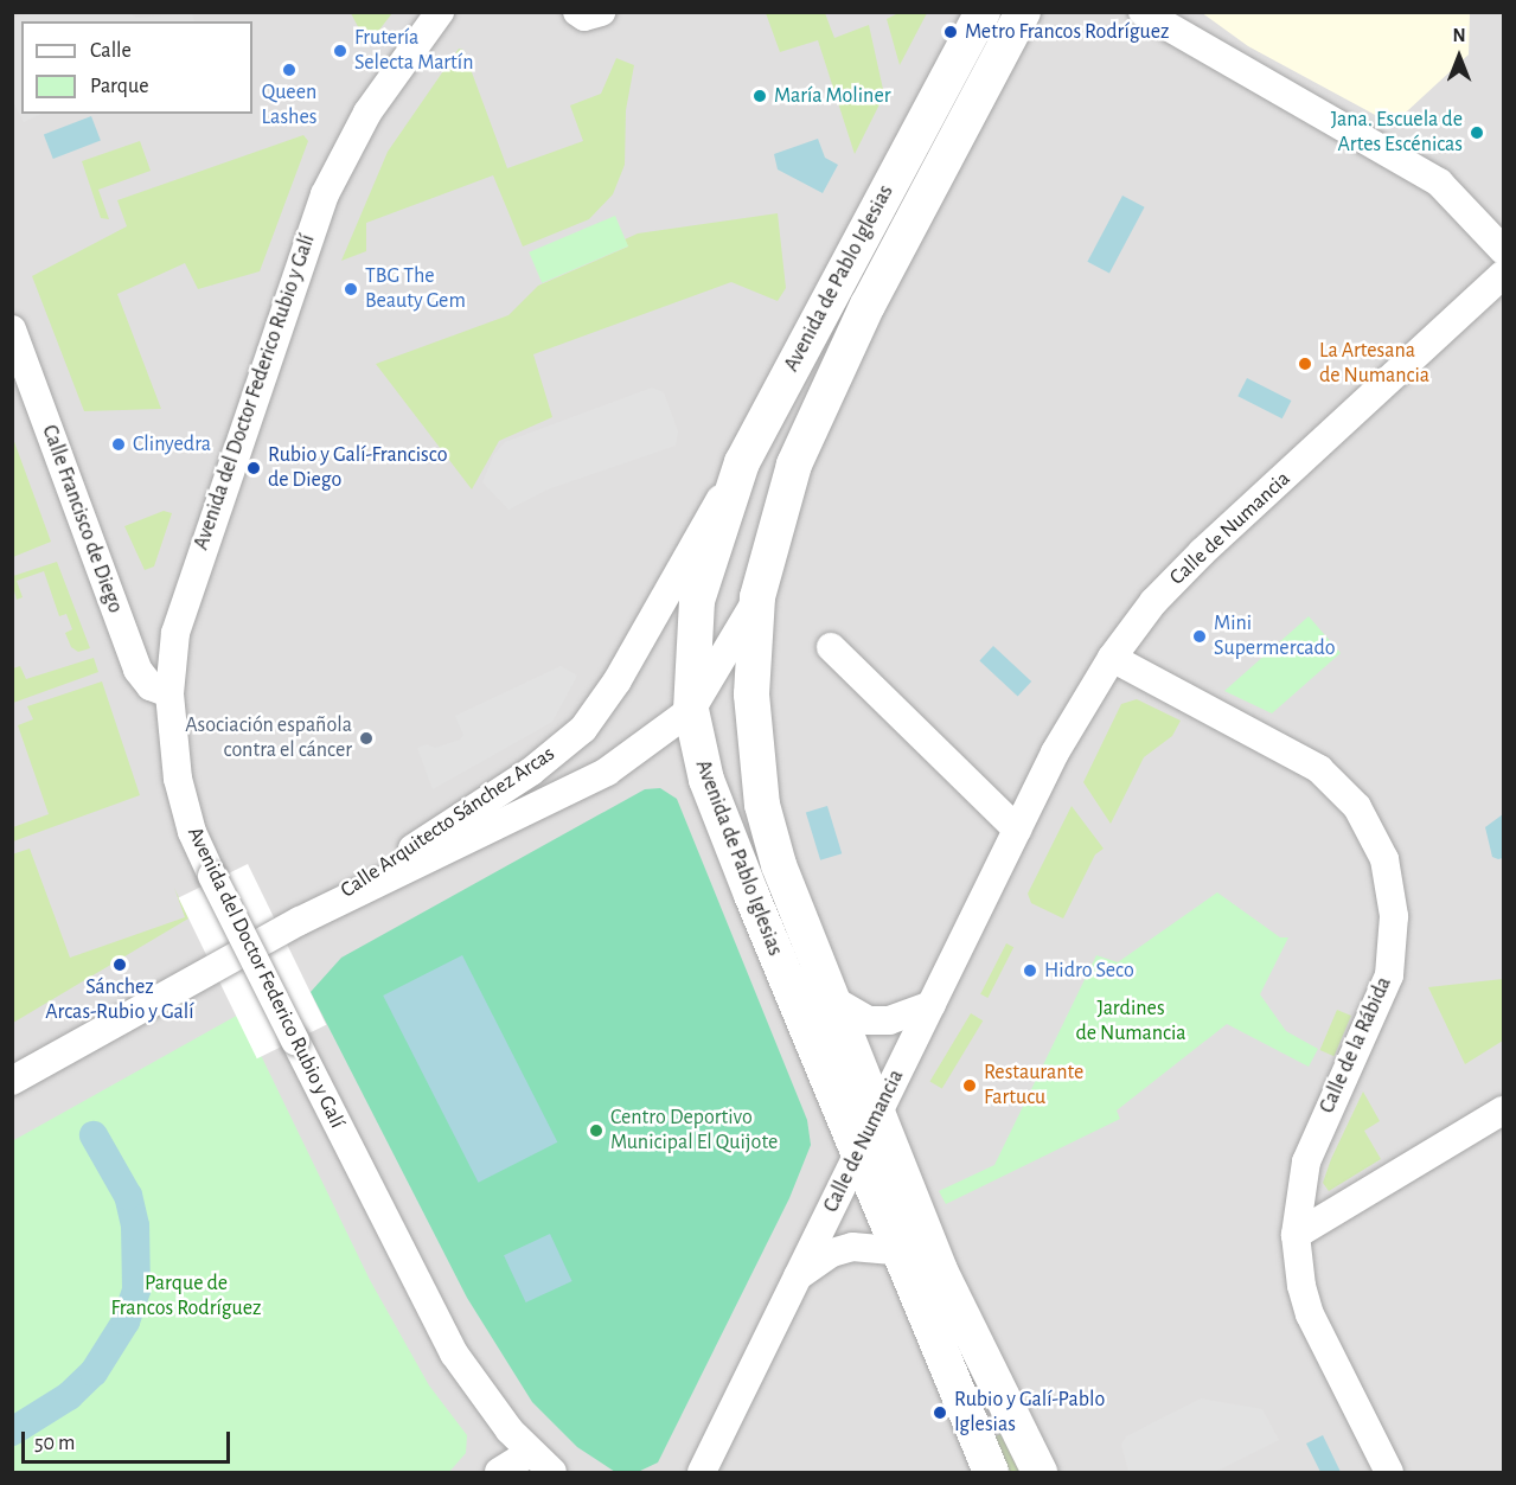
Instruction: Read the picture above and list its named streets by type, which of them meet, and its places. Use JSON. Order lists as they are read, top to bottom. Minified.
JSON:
{"streets":{"street":["Avenida de Pablo Iglesias","Avenida del Doctor Federico Rubio y Galí","Calle Francisco de Diego","Calle de Numancia","Calle Arquitecto Sánchez Arcas","Calle de la Rábida"]},"crossings":[["Avenida de Pablo Iglesias","Calle de Numancia"],["Avenida de Pablo Iglesias","Calle Arquitecto Sánchez Arcas"],["Avenida del Doctor Federico Rubio y Galí","Calle Francisco de Diego"],["Calle de Numancia","Calle de la Rábida"]],"parks":["Jardines de Numancia","Parque de Francos Rodríguez"],"places":["Metro Francos Rodríguez","Frutería Selecta Martín","Queen Lashes","María Moliner","Jana. Escuela de Artes Escénicas","TBG The Beauty Gem","La Artesana de Numancia","Clinyedra","Rubio y Galí-Francisco de Diego","Mini Supermercado","Asociación española contra el cáncer","Sánchez Arcas-Rubio y Galí","Hidro Seco","Restaurante Fartucu","Centro Deportivo Municipal El Quijote","Rubio y Galí-Pablo Iglesias"],"legend":["Calle","Parque"],"scale_bar":"50 m","north":"top"}
